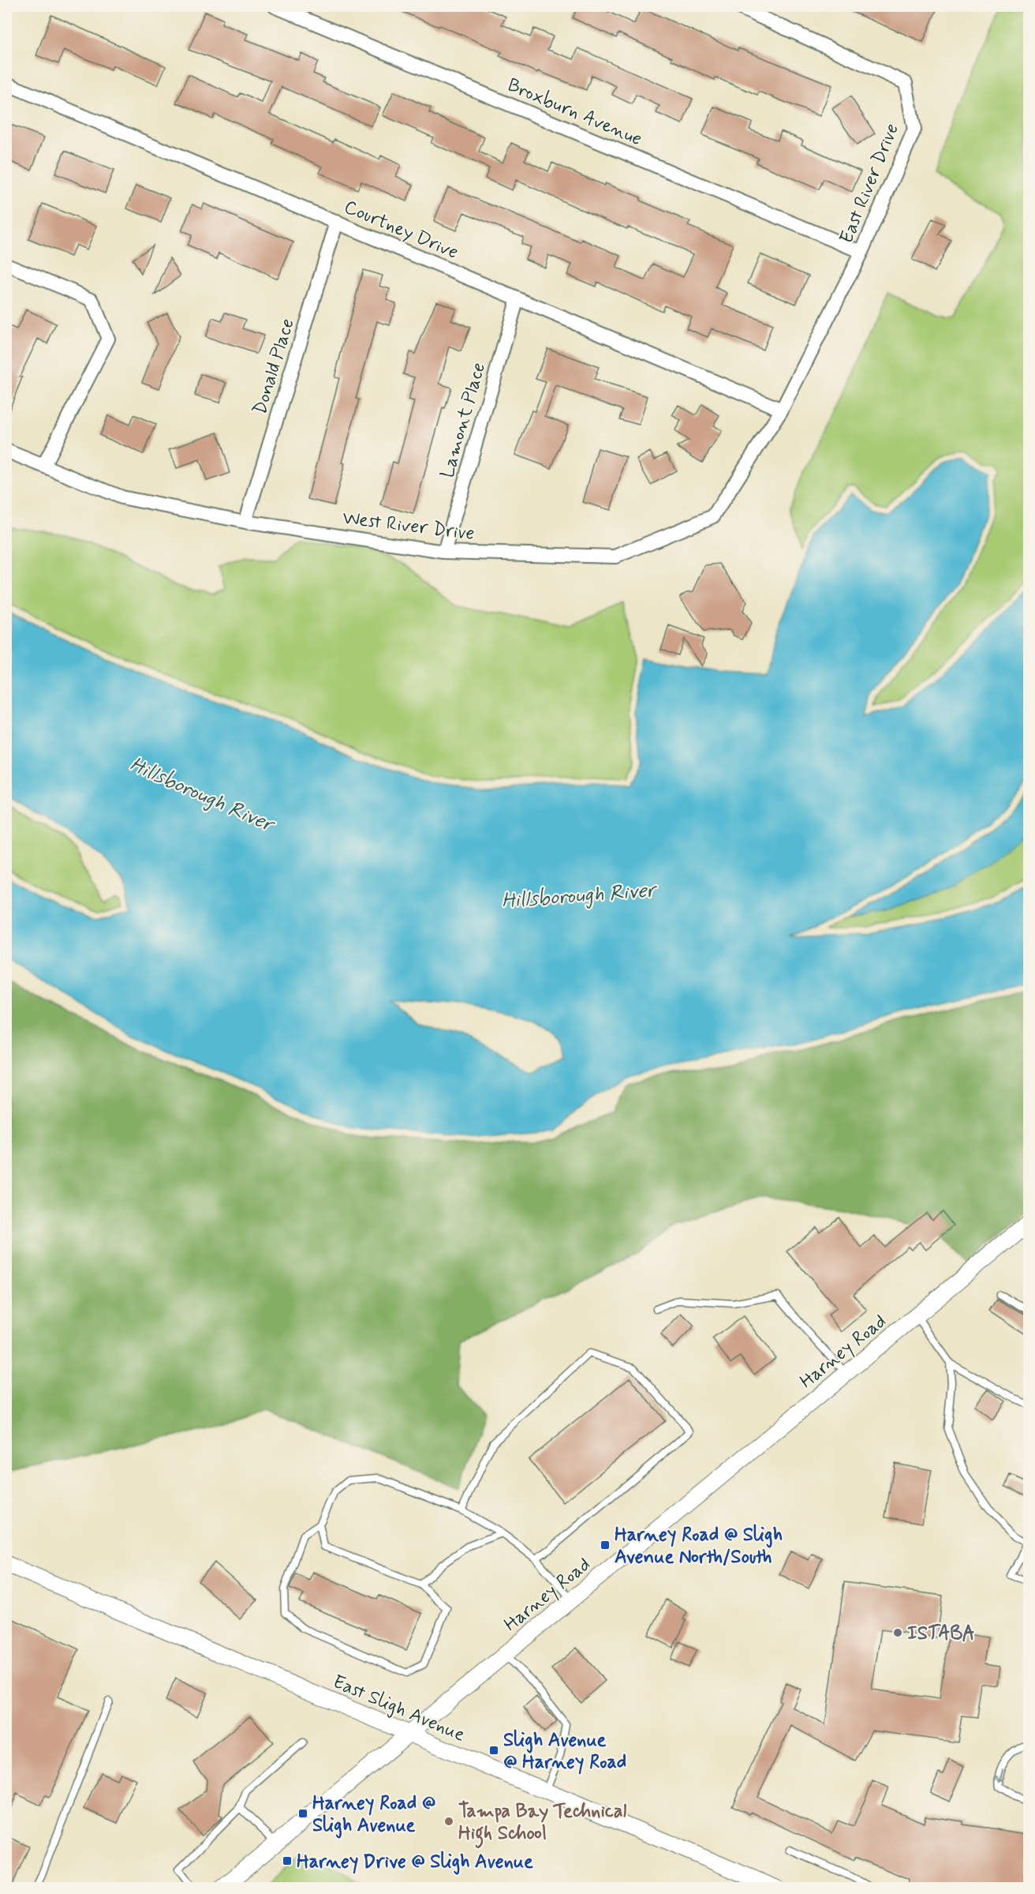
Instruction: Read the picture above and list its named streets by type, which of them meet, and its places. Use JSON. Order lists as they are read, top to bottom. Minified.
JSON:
{"streets":{"street":["Broxburn Avenue","East River Drive","Courtney Drive","Donald Place","Lamont Place","West River Drive","Harney Road","East Sligh Avenue"]},"crossings":[["Broxburn Avenue","East River Drive"],["East River Drive","Courtney Drive"],["East River Drive","West River Drive"],["Courtney Drive","Donald Place"],["Courtney Drive","Lamont Place"],["Courtney Drive","West River Drive"],["Donald Place","West River Drive"],["Lamont Place","West River Drive"],["Harney Road","East Sligh Avenue"]],"water":["Hillsborough River"],"places":{"transit":["Harney Road @ Sligh Avenue North/South","Sligh Avenue @ Harney Road","Harney Road @ Sligh Avenue","Harney Drive @ Sligh Avenue"],"other":["ISTABA","Tampa Bay Technical High School"]}}
